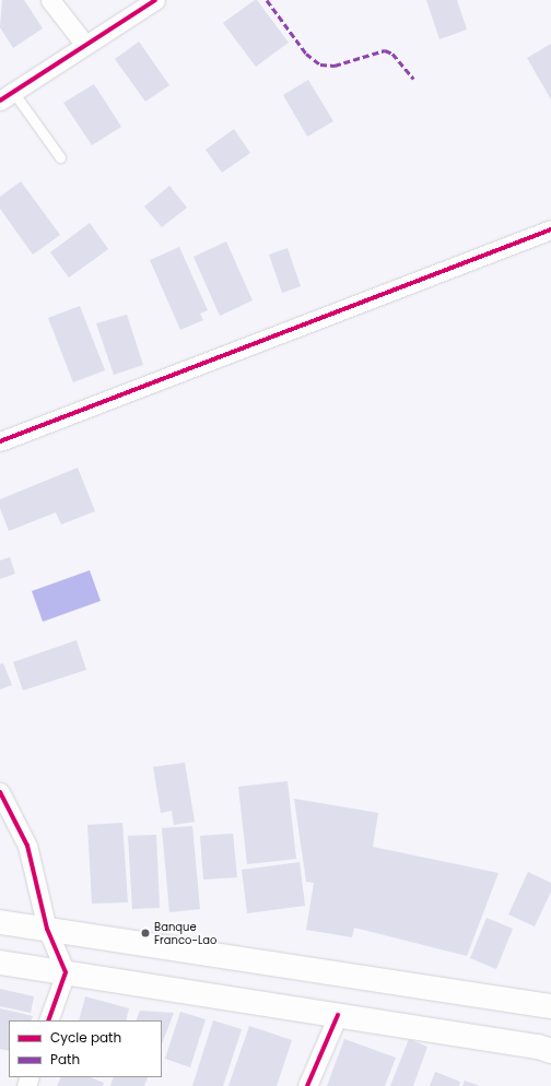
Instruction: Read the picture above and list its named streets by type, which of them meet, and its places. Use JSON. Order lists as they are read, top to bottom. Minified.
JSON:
{"places":["Banque Franco-Lao"],"legend":["Cycle path","Path"]}
